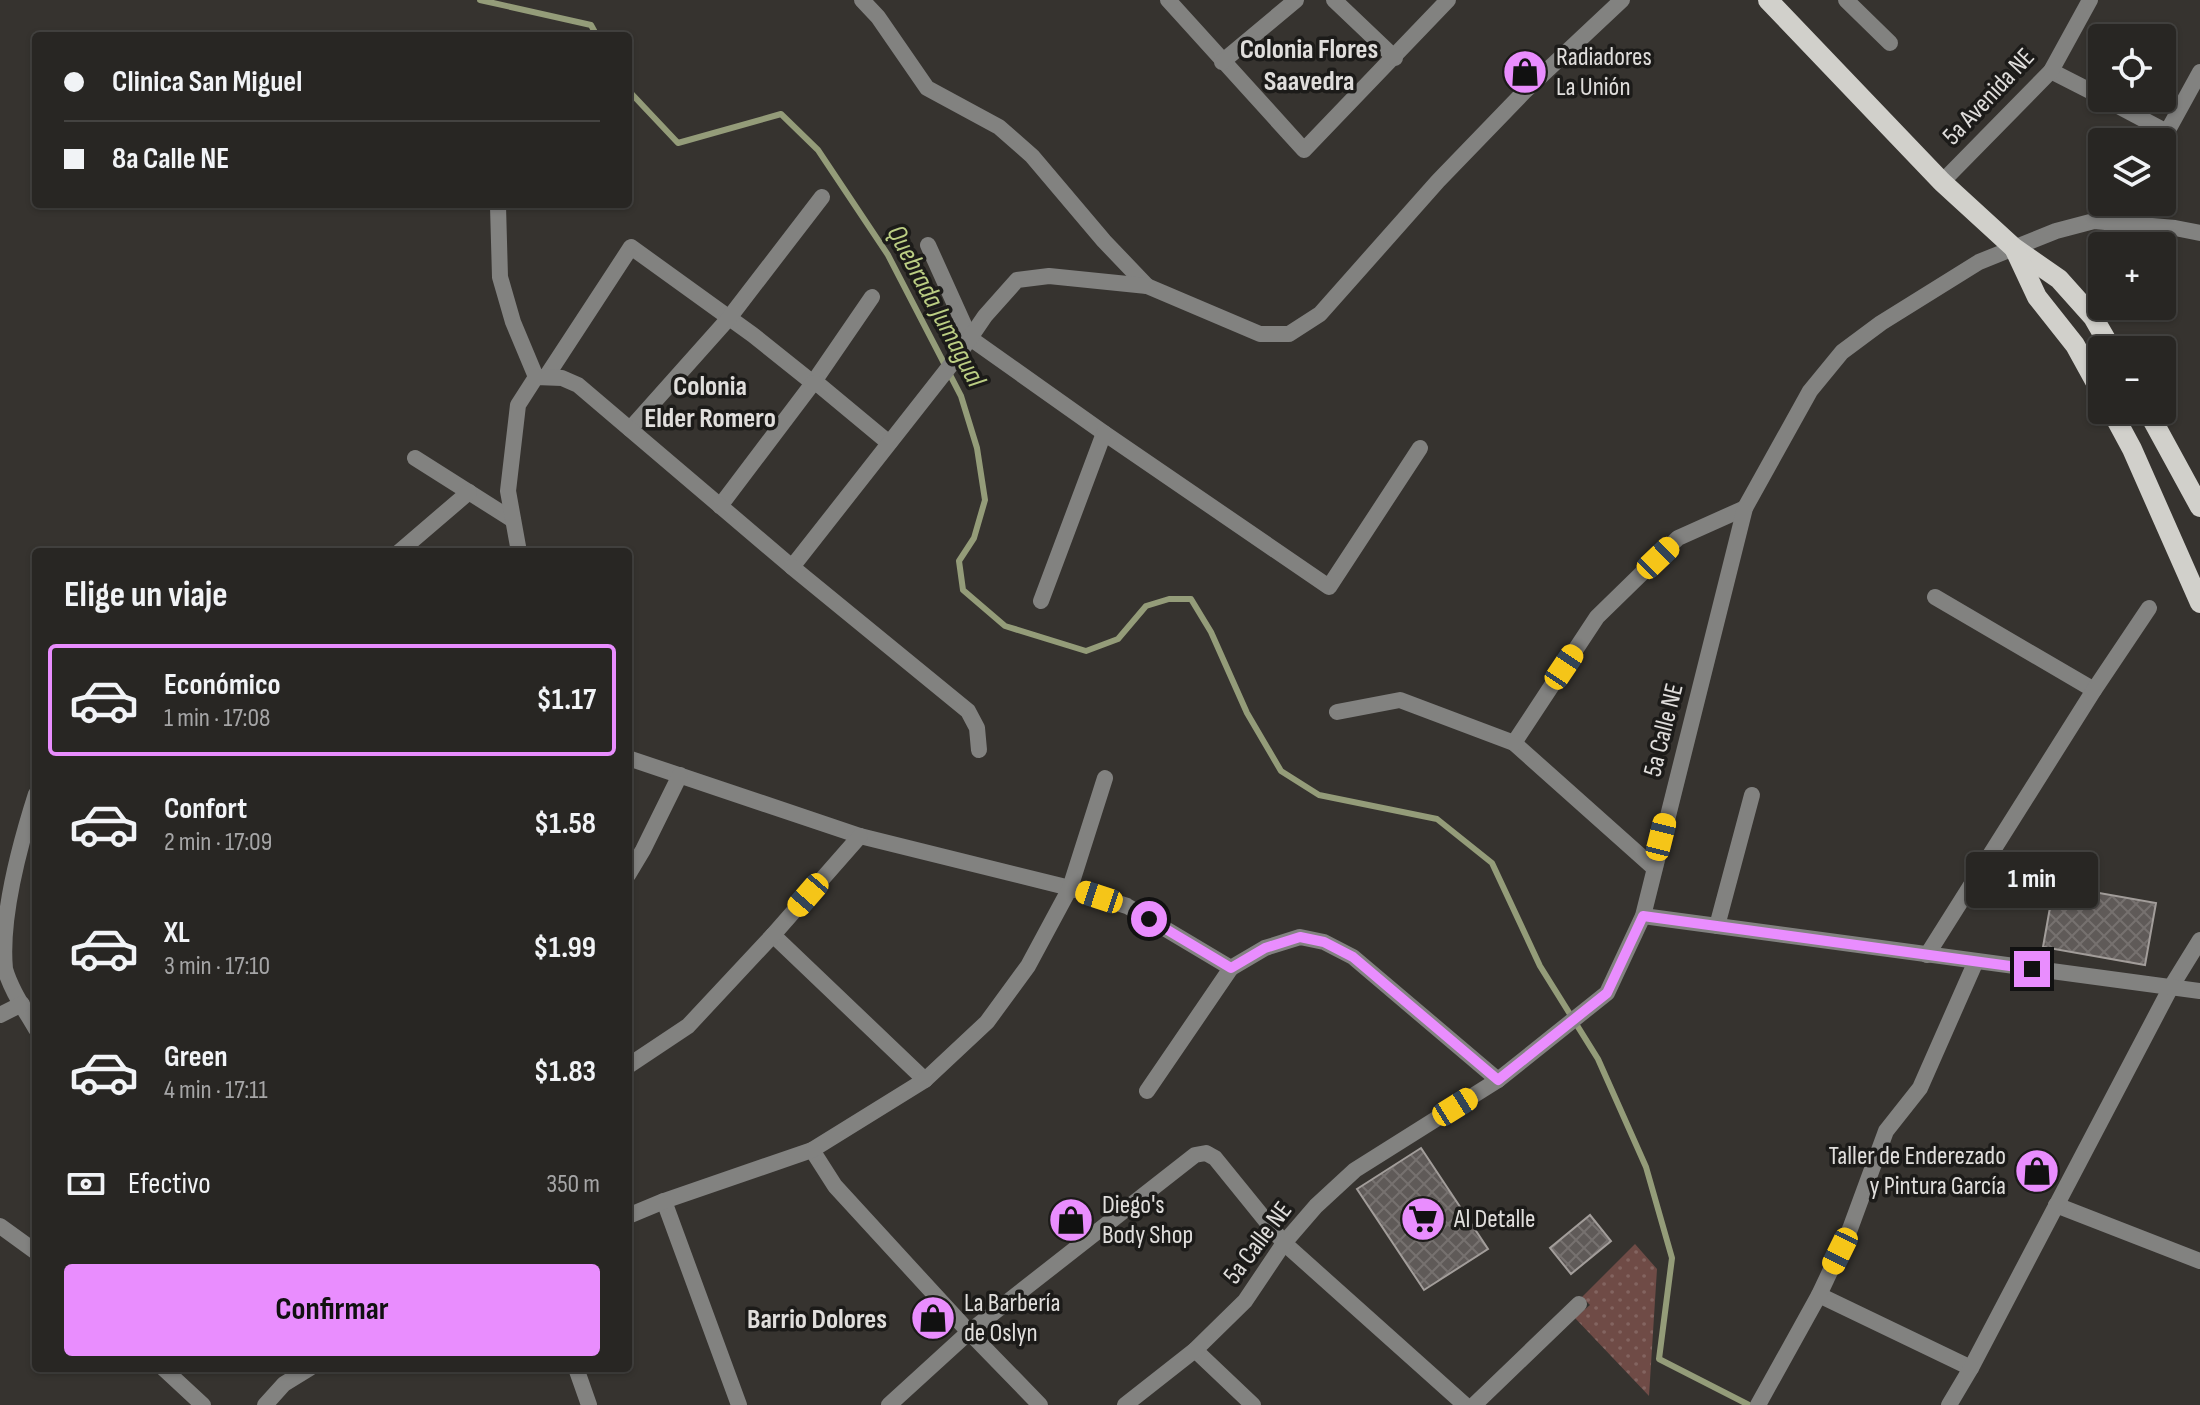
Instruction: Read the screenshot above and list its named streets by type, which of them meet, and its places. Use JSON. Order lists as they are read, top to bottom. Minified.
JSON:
{"streets":{"street":["5a Avenida NE","5a Calle NE"]},"districts":["Colonia Flores Saavedra","Colonia Elder Romero","Barrio Dolores"],"water":["Quebrada Jumagual"],"places":{"shop":["Radiadores La Unión","Taller de Enderezado y Pintura García","Diego's Body Shop","La Barbería de Oslyn"],"supermarket":["Al Detalle"]},"page":{"map_buttons":["+","−"],"banner":["Clinica San Miguel","8a Calle NE"],"heading":"Elige un viaje","list":[{"name":"Económico","note":"1 min · 17:08","value":"$1.17"},{"name":"Confort","note":"2 min · 17:09","value":"$1.58"},{"name":"XL","note":"3 min · 17:10","value":"$1.99"},{"name":"Green","note":"4 min · 17:11","value":"$1.83"}],"bubble":"1 min","pay":["Efectivo","350 m"],"buttons":"Confirmar"}}
